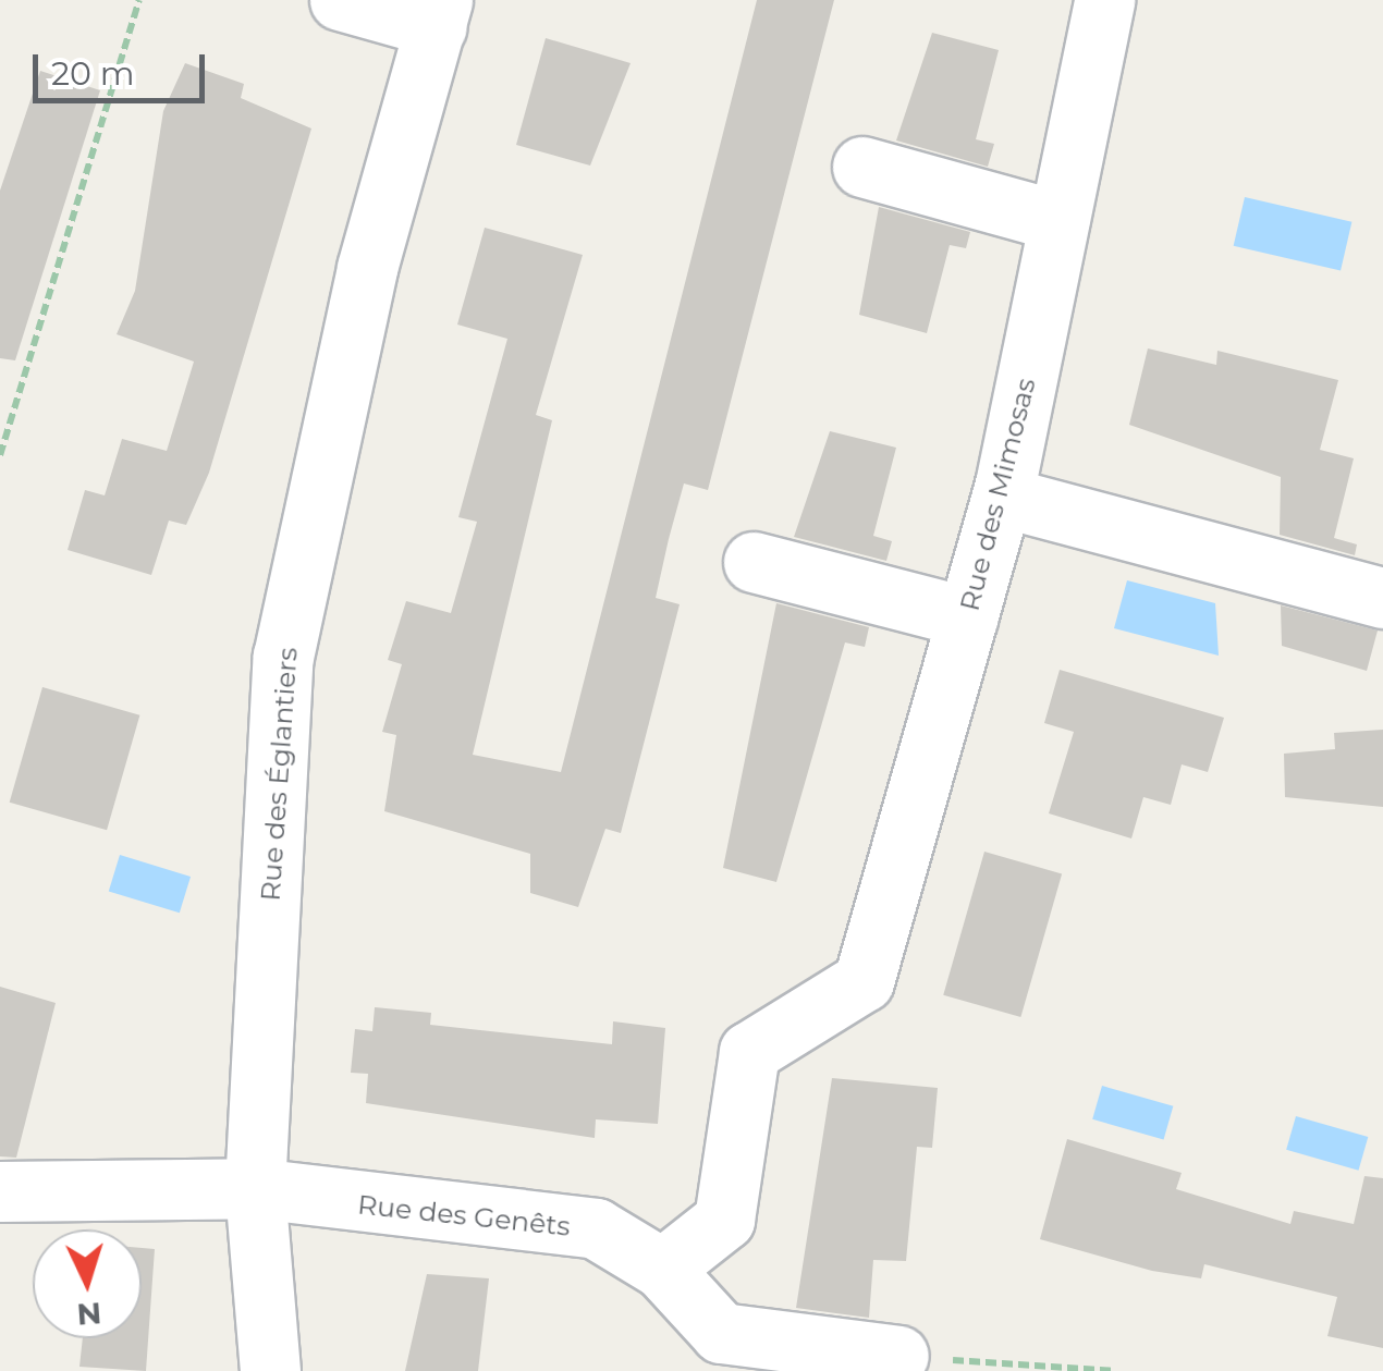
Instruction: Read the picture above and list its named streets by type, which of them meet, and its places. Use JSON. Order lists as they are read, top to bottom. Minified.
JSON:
{"streets":{"street":["Rue des Mimosas","Rue des Églantiers","Rue des Genêts"]},"crossings":[["Rue des Mimosas","Rue des Genêts"],["Rue des Églantiers","Rue des Genêts"]],"scale_bar":"20 m","north":"bottom"}
